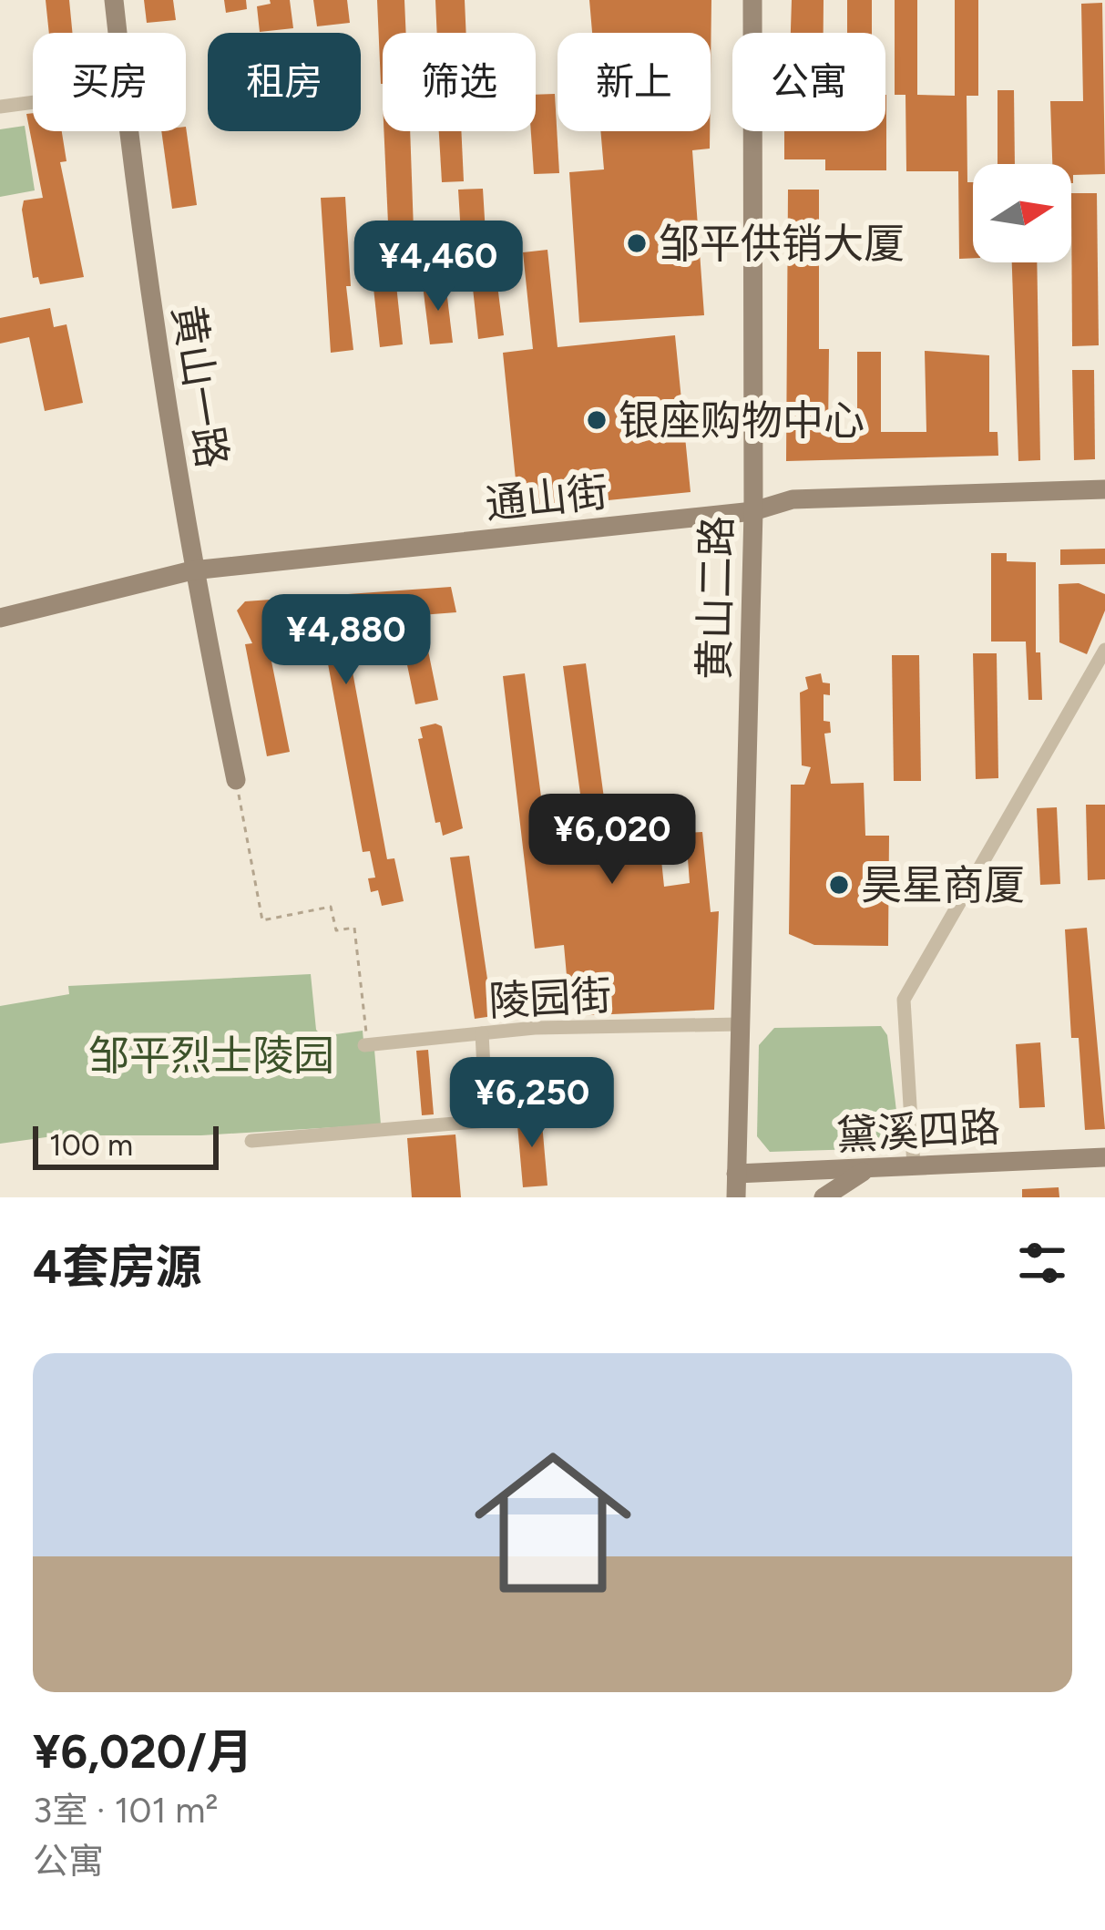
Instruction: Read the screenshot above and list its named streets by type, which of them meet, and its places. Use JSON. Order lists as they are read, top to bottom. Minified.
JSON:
{"streets":{"street":["黄山一路","通山街","黄山二路","陵园街","黛溪四路"]},"crossings":[["黄山一路","通山街"],["通山街","黄山二路"],["黄山二路","陵园街"],["黄山二路","黛溪四路"]],"parks":["邹平烈士陵园"],"places":["邹平供销大厦","银座购物中心","昊星商厦"],"scale_bar":"100 m","north":"right","page":{"chip":["买房","租房","筛选","新上","公寓"],"price":["¥4,460","¥4,880","¥6,020","¥6,250"],"scale":"100 m","heading":"4套房源","list":[{"name":"¥6,020/月","note":"3室 · 101 m² · 公寓"}]}}
